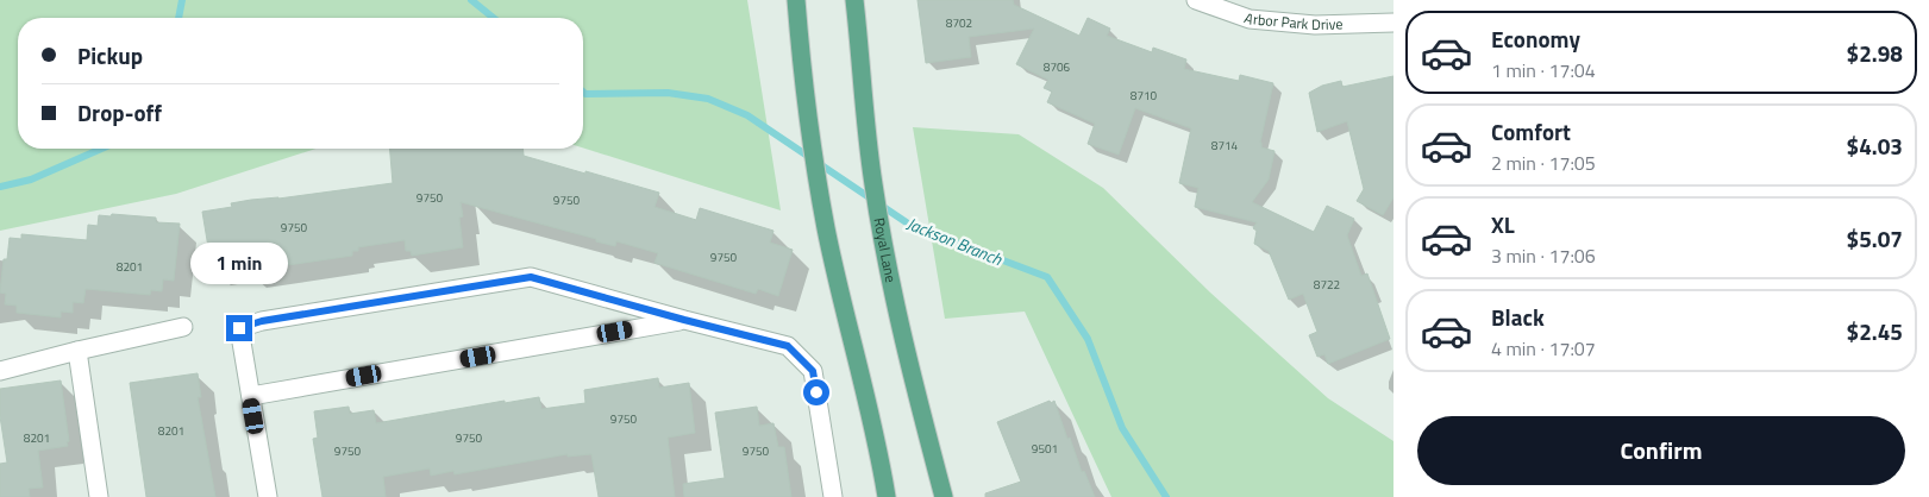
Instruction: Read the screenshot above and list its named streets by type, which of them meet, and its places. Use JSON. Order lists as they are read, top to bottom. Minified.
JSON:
{"streets":{"main road":["Royal Lane"],"street":["Arbor Park Drive"]},"water":["Jackson Branch"],"house_numbers":["8702","8706","8710","8714","9750","9750","9750","9750","8201","8722","9750","8201","8201","9750","9501","9750","9750"],"page":{"list":[{"name":"Economy","note":"1 min · 17:04","value":"$2.98"},{"name":"Comfort","note":"2 min · 17:05","value":"$4.03"},{"name":"XL","note":"3 min · 17:06","value":"$5.07"},{"name":"Black","note":"4 min · 17:07","value":"$2.45"}],"banner":["Pickup","Drop-off"],"bubble":"1 min","buttons":"Confirm"}}
